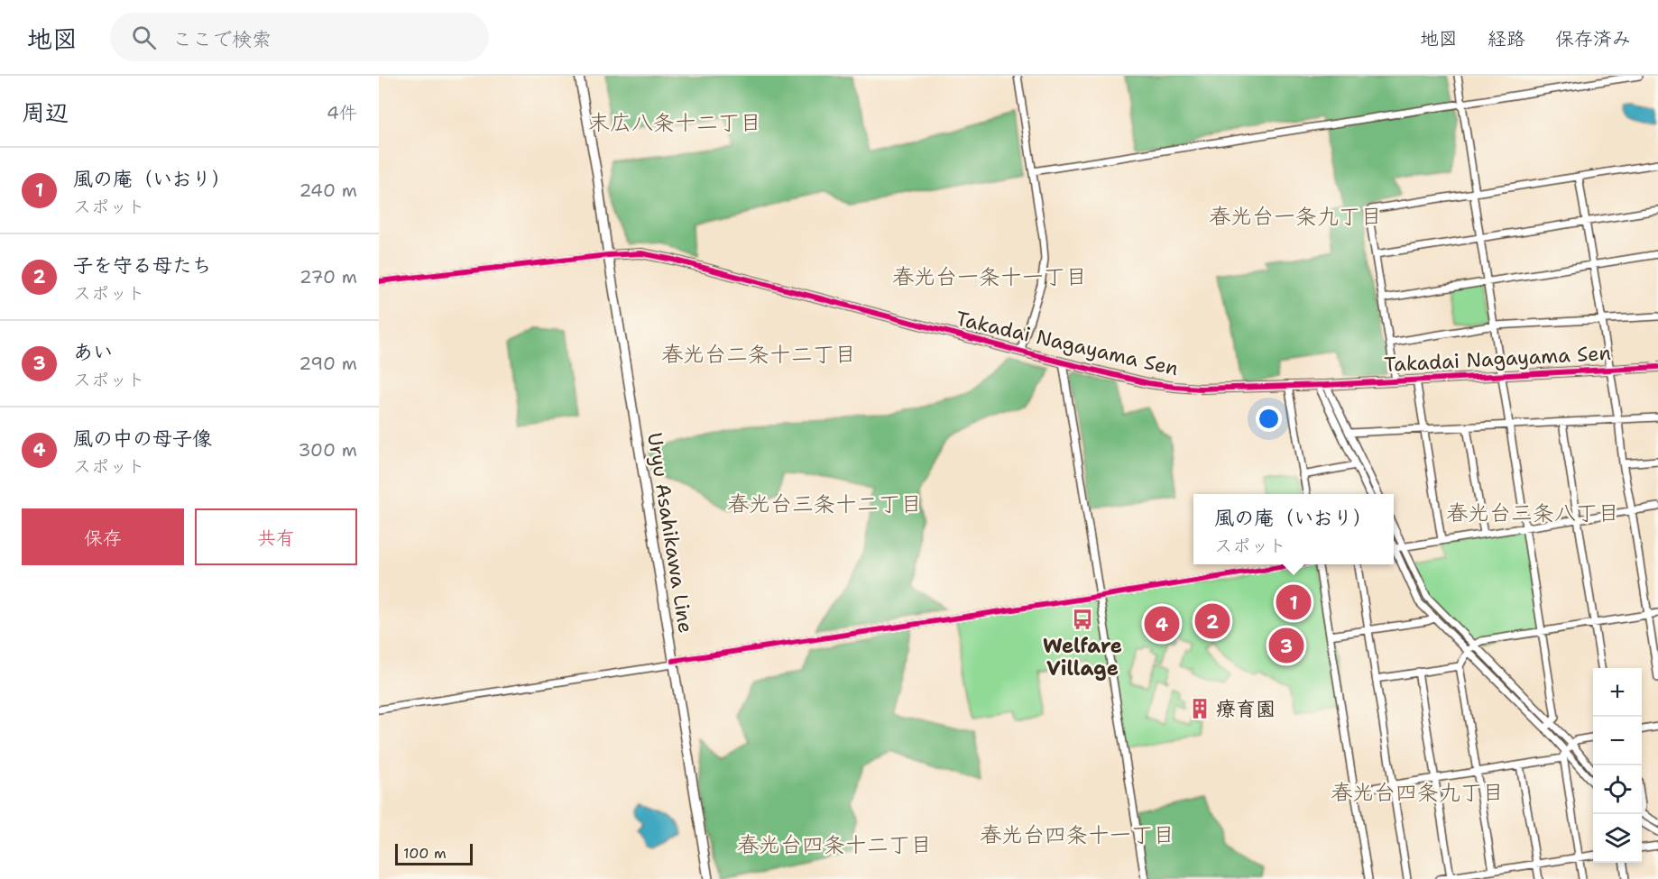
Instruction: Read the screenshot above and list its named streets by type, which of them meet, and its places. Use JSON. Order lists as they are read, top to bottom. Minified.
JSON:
{"streets":{"street":["Takadai Nagayama Sen","Uryu Asahikawa Line"]},"crossings":[["Takadai Nagayama Sen","Uryu Asahikawa Line"]],"districts":["末広八条十二丁目","春光台一条九丁目","春光台一条十一丁目","春光台二条十二丁目","春光台三条十二丁目","春光台三条八丁目","春光台四条九丁目","春光台四条十一丁目","春光台四条十二丁目"],"places":{"bus stop":["Welfare Village"],"building":["療育園"]},"scale_bar":"100 m","page":{"header":"地図","search":"ここで検索","nav":["地図","経路","保存済み"],"heading":["周辺","4件"],"list":[{"mark":"1","name":"風の庵（いおり）","note":"スポット","value":"240 m"},{"mark":"2","name":"子を守る母たち","note":"スポット","value":"270 m"},{"mark":"3","name":"あい","note":"スポット","value":"290 m"},{"mark":"4","name":"風の中の母子像","note":"スポット","value":"300 m"}],"buttons":["保存","共有"],"popup":["風の庵（いおり）","スポット"],"pins":["1","2","4","3"],"map_buttons":["+","−"],"scale":"100 m"}}
